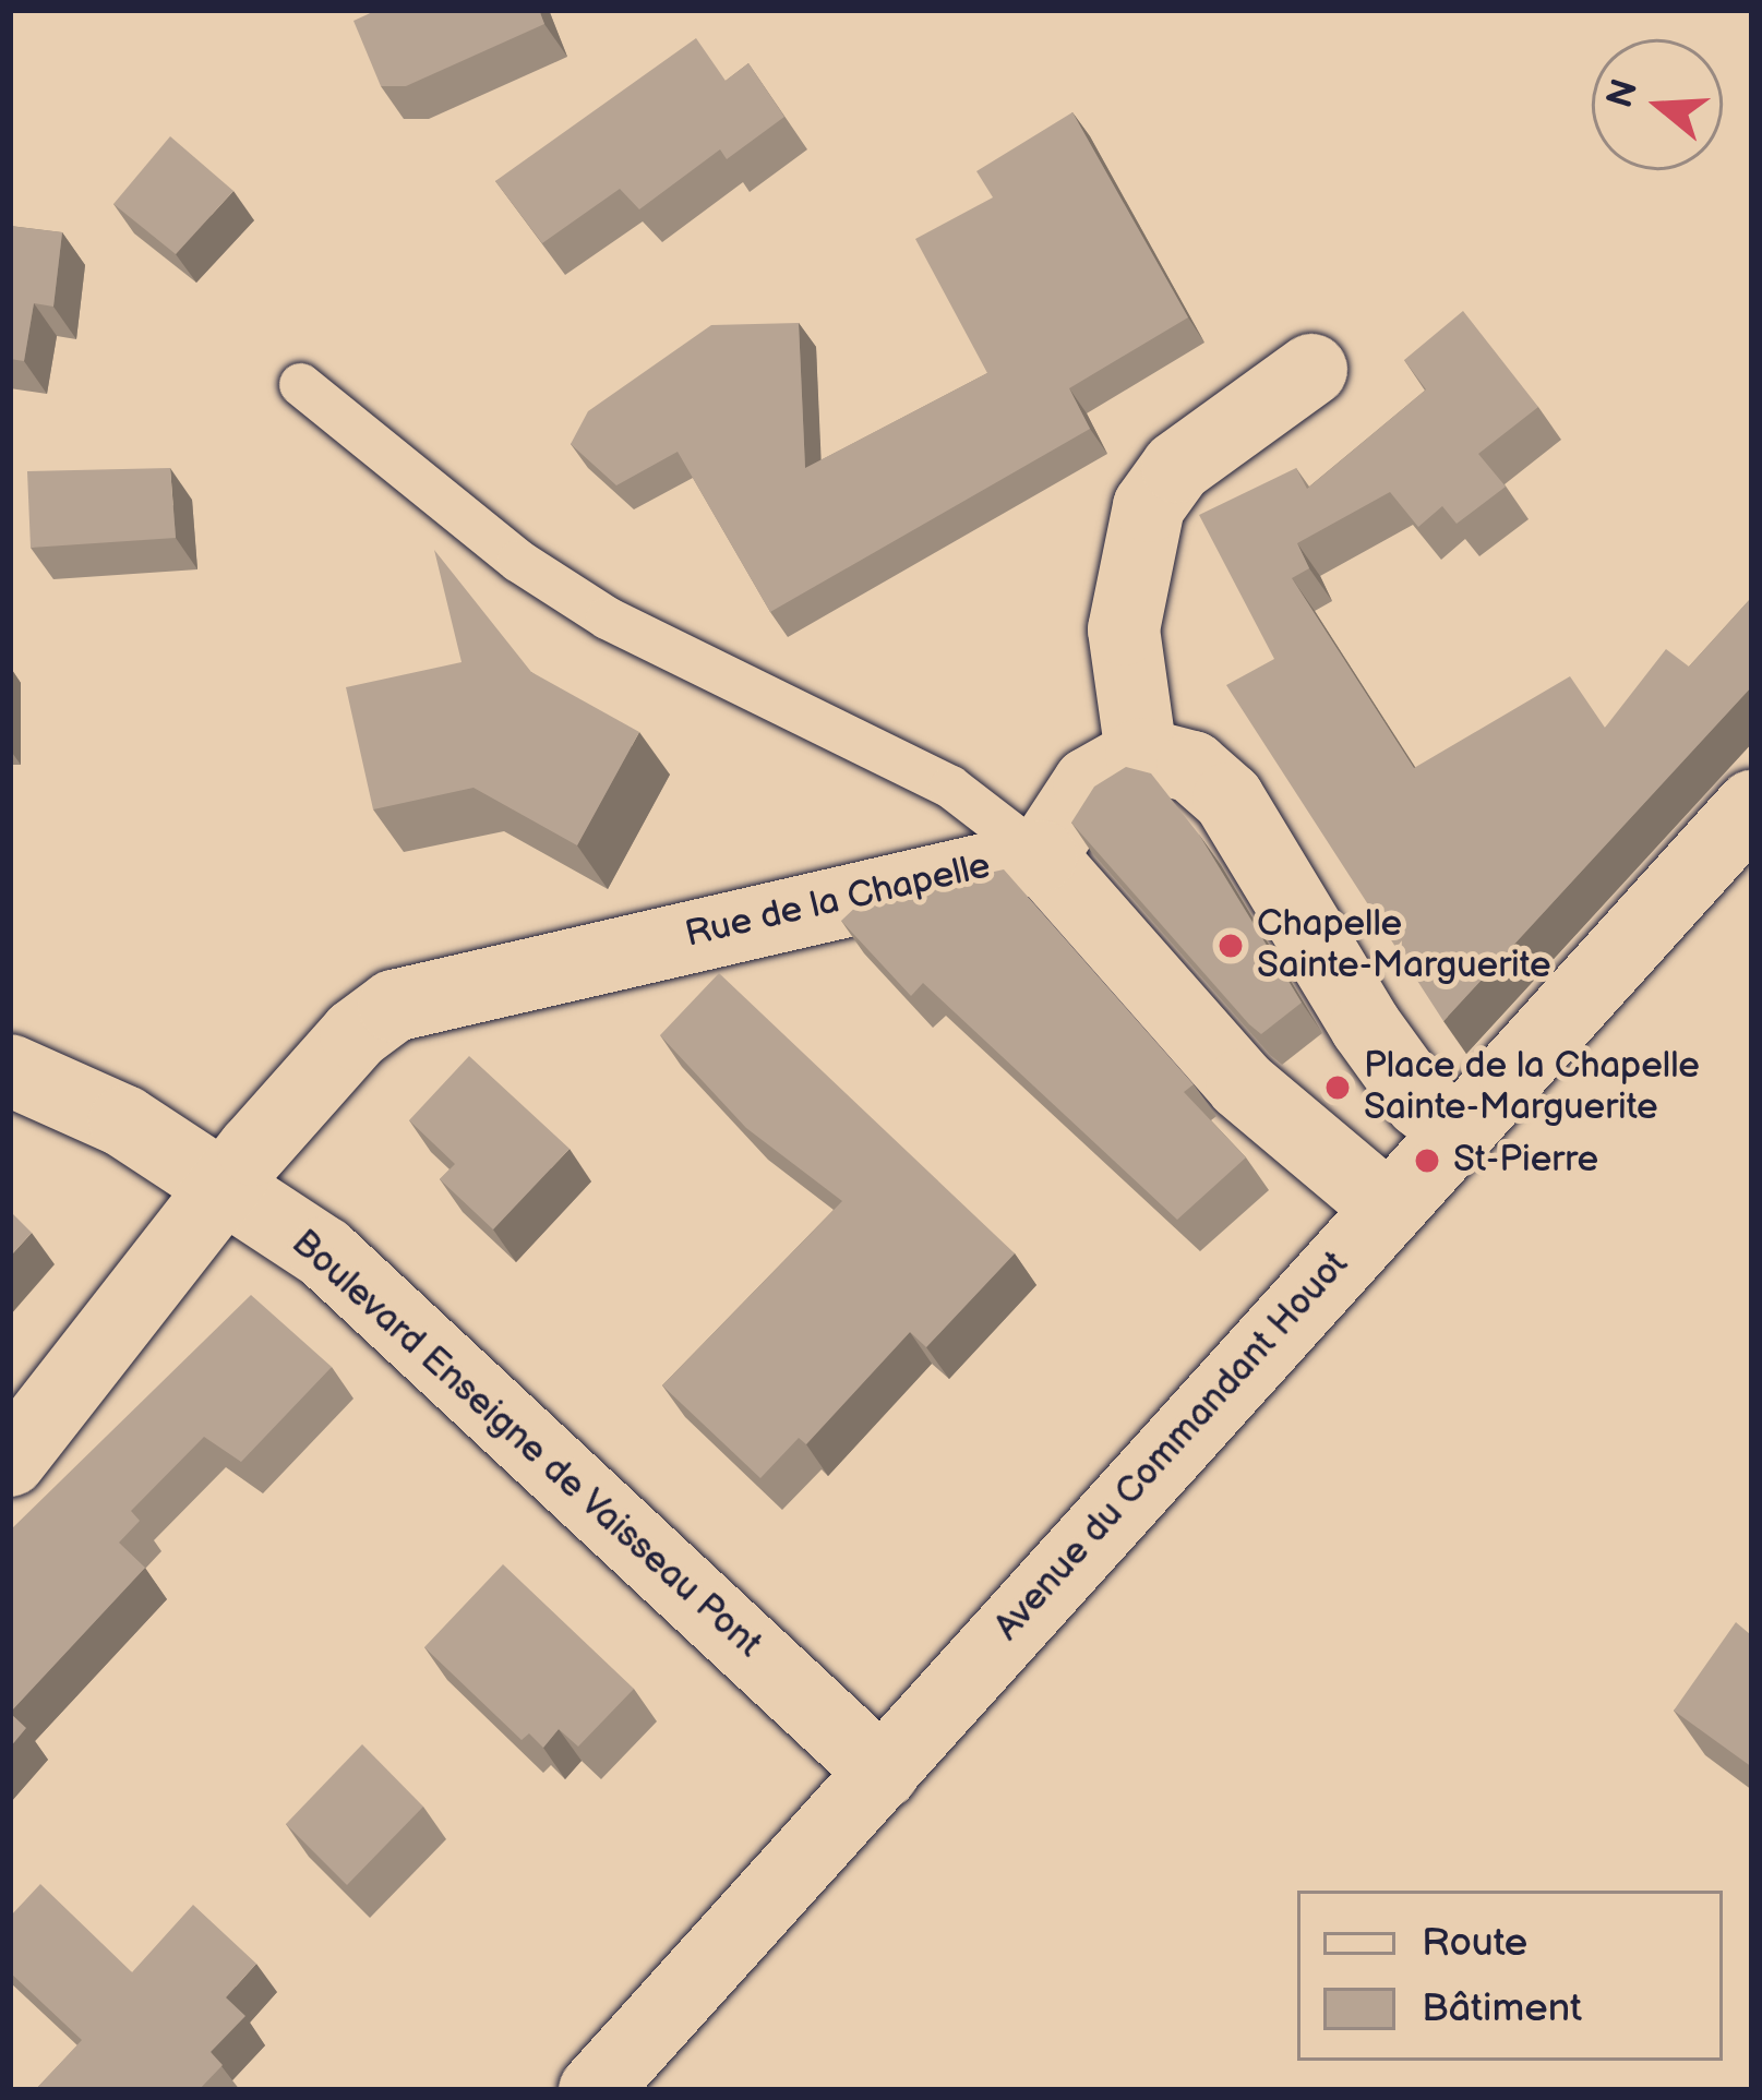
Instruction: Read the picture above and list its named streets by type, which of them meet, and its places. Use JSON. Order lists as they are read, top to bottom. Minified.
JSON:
{"streets":{"street":["Rue de la Chapelle","Boulevard Enseigne de Vaisseau Pont","Avenue du Commandant Houot"]},"crossings":[["Rue de la Chapelle","Boulevard Enseigne de Vaisseau Pont"],["Rue de la Chapelle","Avenue du Commandant Houot"],["Boulevard Enseigne de Vaisseau Pont","Avenue du Commandant Houot"]],"places":["Chapelle Sainte-Marguerite","Place de la Chapelle Sainte-Marguerite","St-Pierre"],"legend":["Route","Bâtiment"],"north":"left"}
